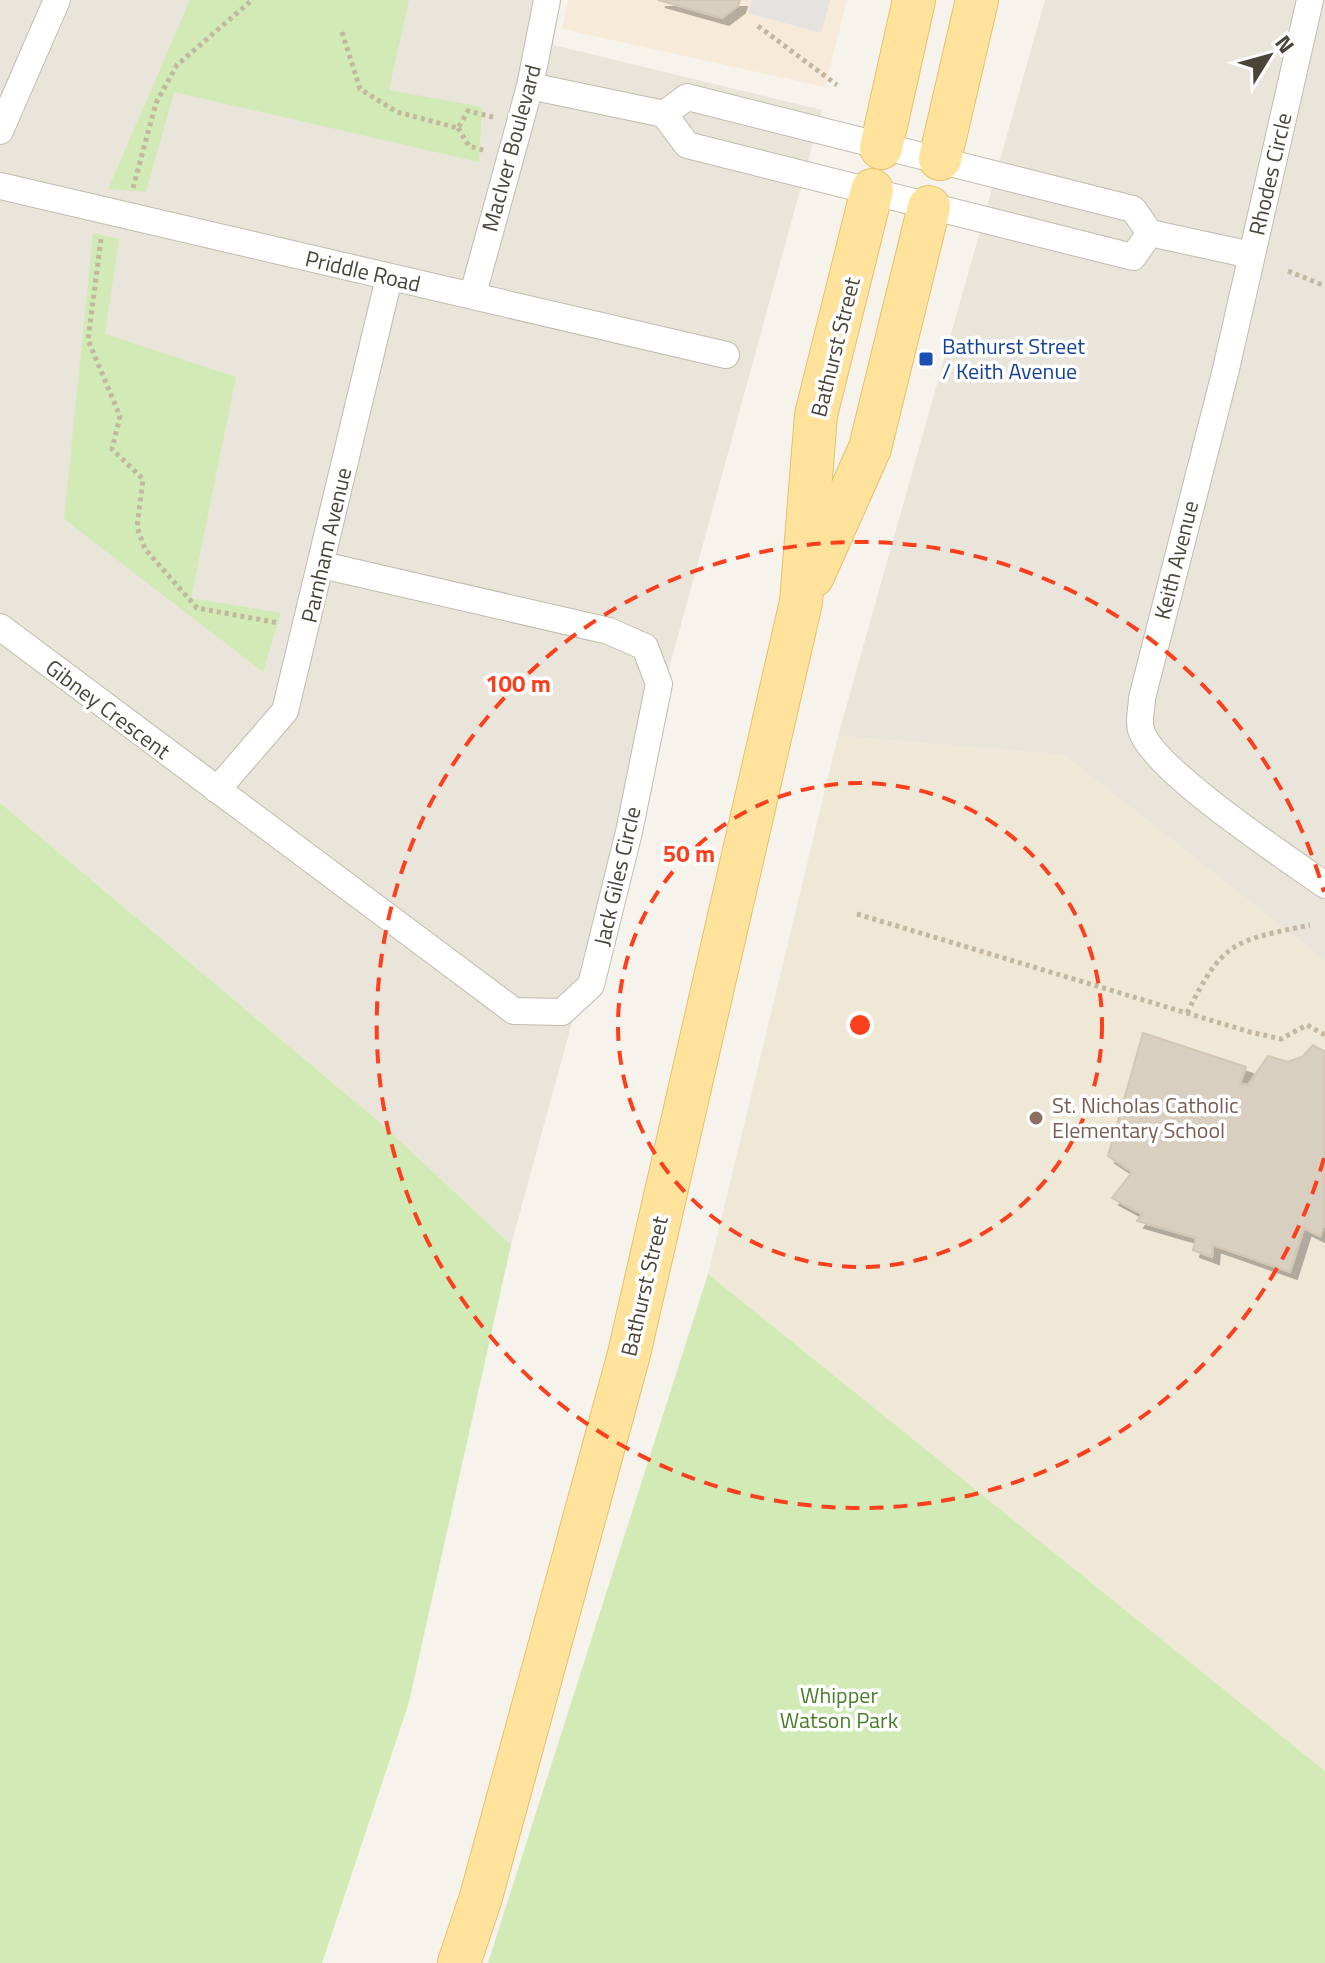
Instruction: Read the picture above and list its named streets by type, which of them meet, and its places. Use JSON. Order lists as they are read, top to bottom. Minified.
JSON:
{"streets":{"main road":["Bathurst Street"],"street":["MacIver Boulevard","Rhodes Circle","Priddle Road","Parnham Avenue","Keith Avenue","Gibney Crescent","Jack Giles Circle"]},"crossings":[["MacIver Boulevard","Priddle Road"],["Rhodes Circle","Keith Avenue"],["Priddle Road","Parnham Avenue"],["Parnham Avenue","Gibney Crescent"],["Parnham Avenue","Jack Giles Circle"],["Gibney Crescent","Jack Giles Circle"]],"parks":["Whipper Watson Park"],"places":{"transit":["Bathurst Street / Keith Avenue"],"other":["St. Nicholas Catholic Elementary School"]},"north":"top right","rings":["100 m","50 m"]}
